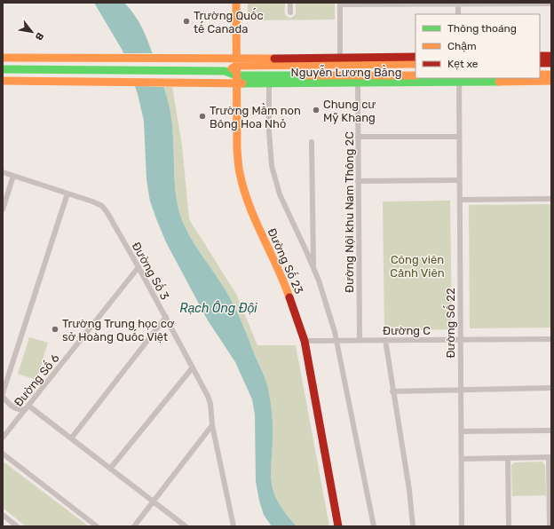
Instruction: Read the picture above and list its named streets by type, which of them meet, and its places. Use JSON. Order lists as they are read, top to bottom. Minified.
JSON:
{"streets":{"main road":["Nguyễn Lương Bằng","Đường Số 23"],"street":["Đường Nội khu Nam Thông 2C","Đường Số 3","Đường Số 22","Đường C","Đường Số 6"]},"crossings":[["Nguyễn Lương Bằng","Đường Nội khu Nam Thông 2C"],["Nguyễn Lương Bằng","Đường Số 23"],["Nguyễn Lương Bằng","Đường Số 22"],["Đường Nội khu Nam Thông 2C","Đường C"],["Đường Số 23","Đường C"],["Đường Số 3","Đường Số 6"],["Đường Số 22","Đường C"]],"water":["Rạch Ông Đội"],"parks":["Công viên Cảnh Viên"],"places":["Trường Quốc tế Canada","Chung cư Mỹ Khang","Trường Mầm non Bông Hoa Nhỏ","Trường Trung học cơ sở Hoàng Quốc Việt"],"legend":["Thông thoáng","Chậm","Kẹt xe"],"north":"bottom right"}
